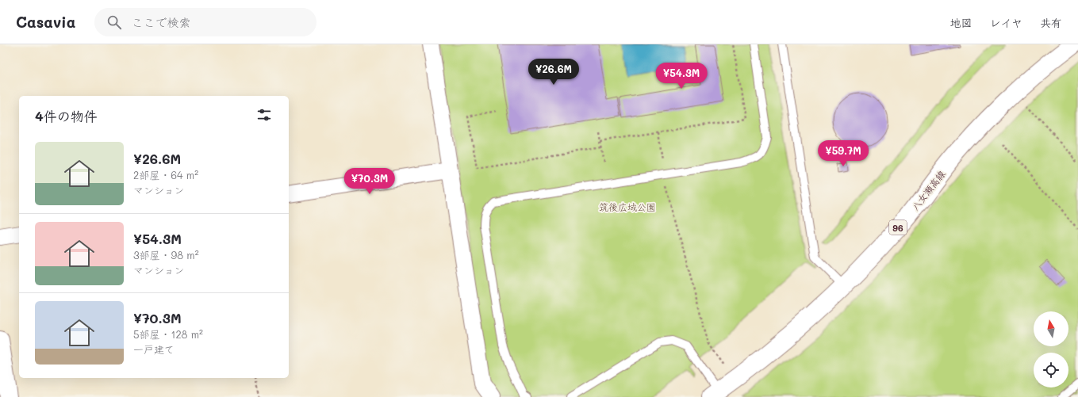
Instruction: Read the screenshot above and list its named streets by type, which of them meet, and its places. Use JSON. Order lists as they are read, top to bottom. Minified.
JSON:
{"streets":{"main road":["八女瀬高線","96"]},"parks":["筑後広域公園"],"north":"top","page":{"header":"Casavia","search":"ここで検索","nav":["地図","レイヤ","共有"],"price":["¥26.6M","¥54.3M","¥59.7M","¥70.3M"],"heading":"4件の物件","list":[{"name":"¥26.6M","note":"2部屋 · 64 m² · マンション"},{"name":"¥54.3M","note":"3部屋 · 98 m² · マンション"},{"name":"¥70.3M","note":"5部屋 · 128 m² · 一戸建て"}]}}
